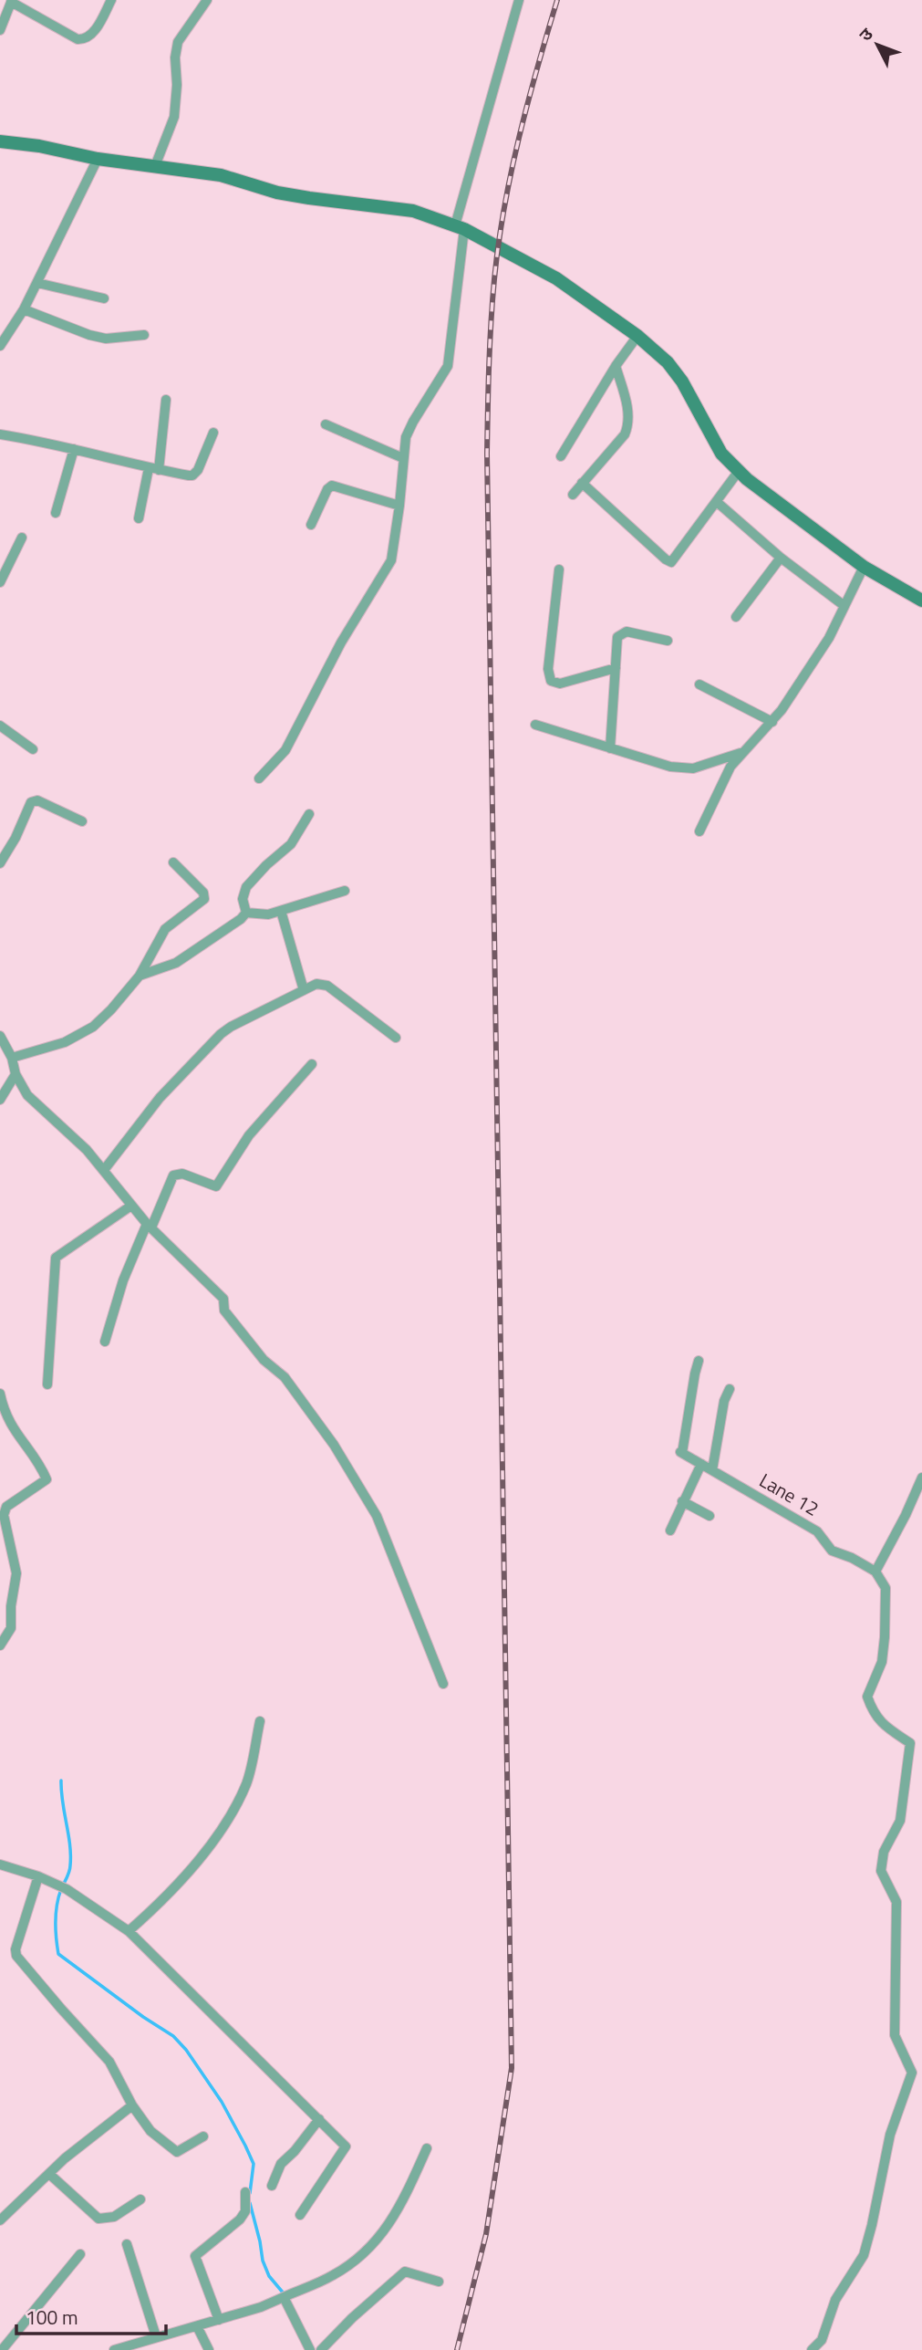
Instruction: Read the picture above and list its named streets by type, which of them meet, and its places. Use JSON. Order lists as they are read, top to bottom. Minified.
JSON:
{"streets":{"street":["Lane 12"]},"scale_bar":"100 m","north":"top left"}
